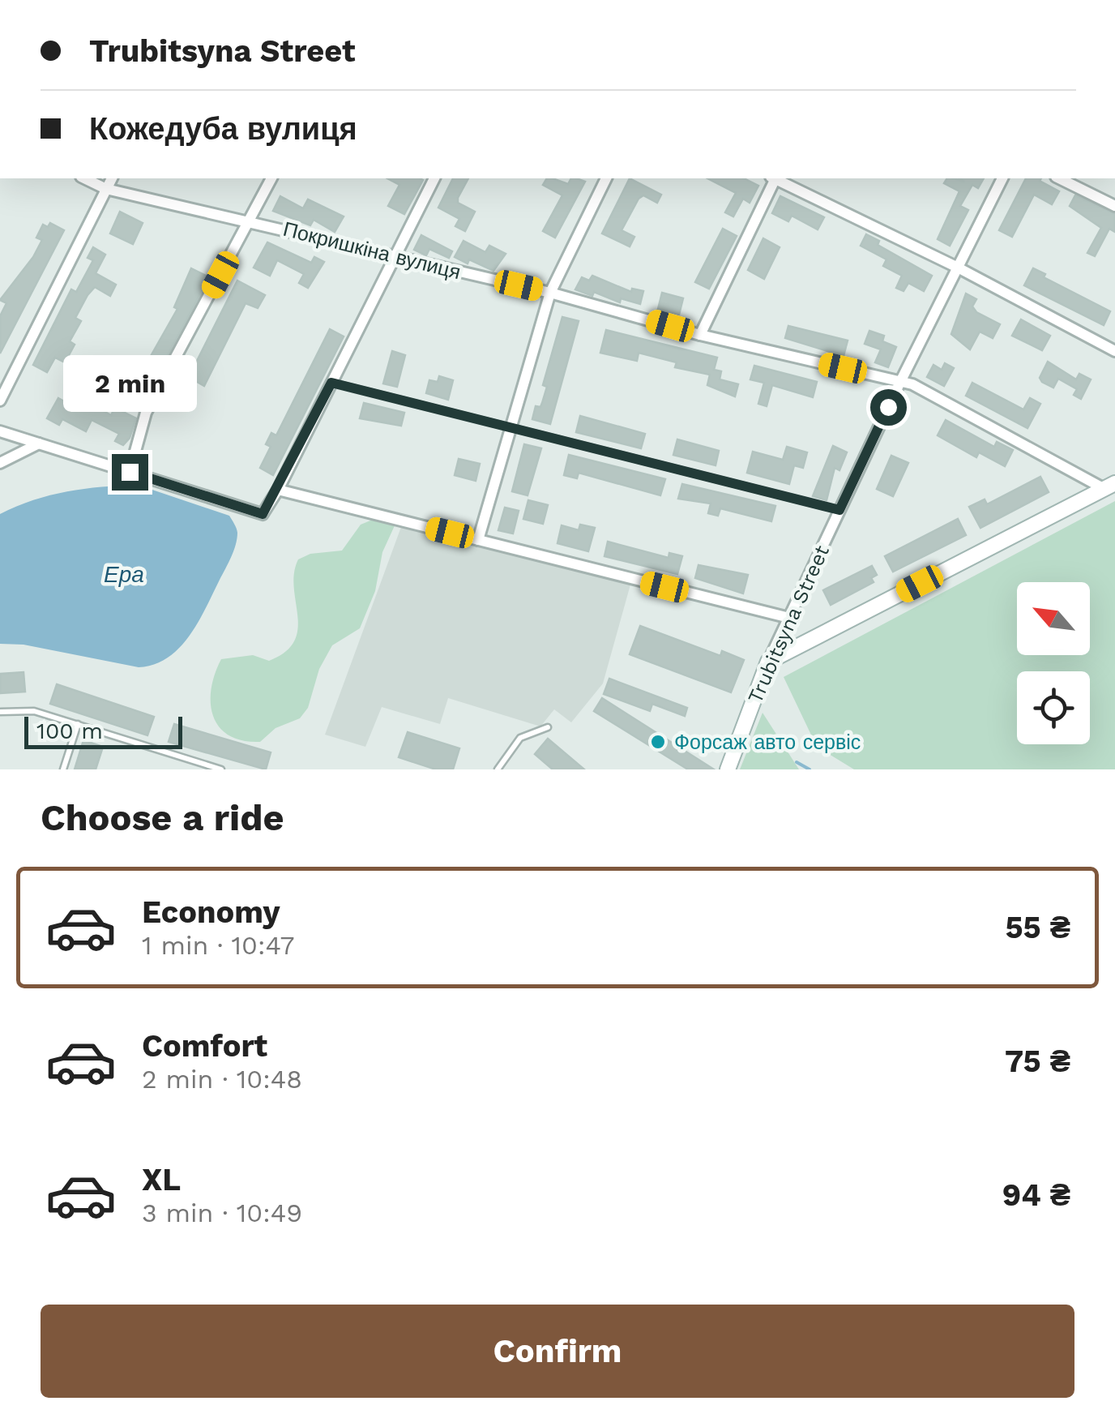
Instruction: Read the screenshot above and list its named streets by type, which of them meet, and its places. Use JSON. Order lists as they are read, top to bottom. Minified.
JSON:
{"streets":{"street":["Покришкіна вулиця","Trubitsyna Street"]},"crossings":[["Покришкіна вулиця","Trubitsyna Street"]],"water":["Ера"],"places":["Форсаж авто сервіс"],"scale_bar":"100 m","north":"top left","page":{"banner":["Trubitsyna Street","Кожедуба вулиця"],"bubble":"2 min","scale":"100 m","heading":"Choose a ride","list":[{"name":"Economy","note":"1 min · 10:47","value":"55 ₴"},{"name":"Comfort","note":"2 min · 10:48","value":"75 ₴"},{"name":"XL","note":"3 min · 10:49","value":"94 ₴"}],"buttons":"Confirm"}}
